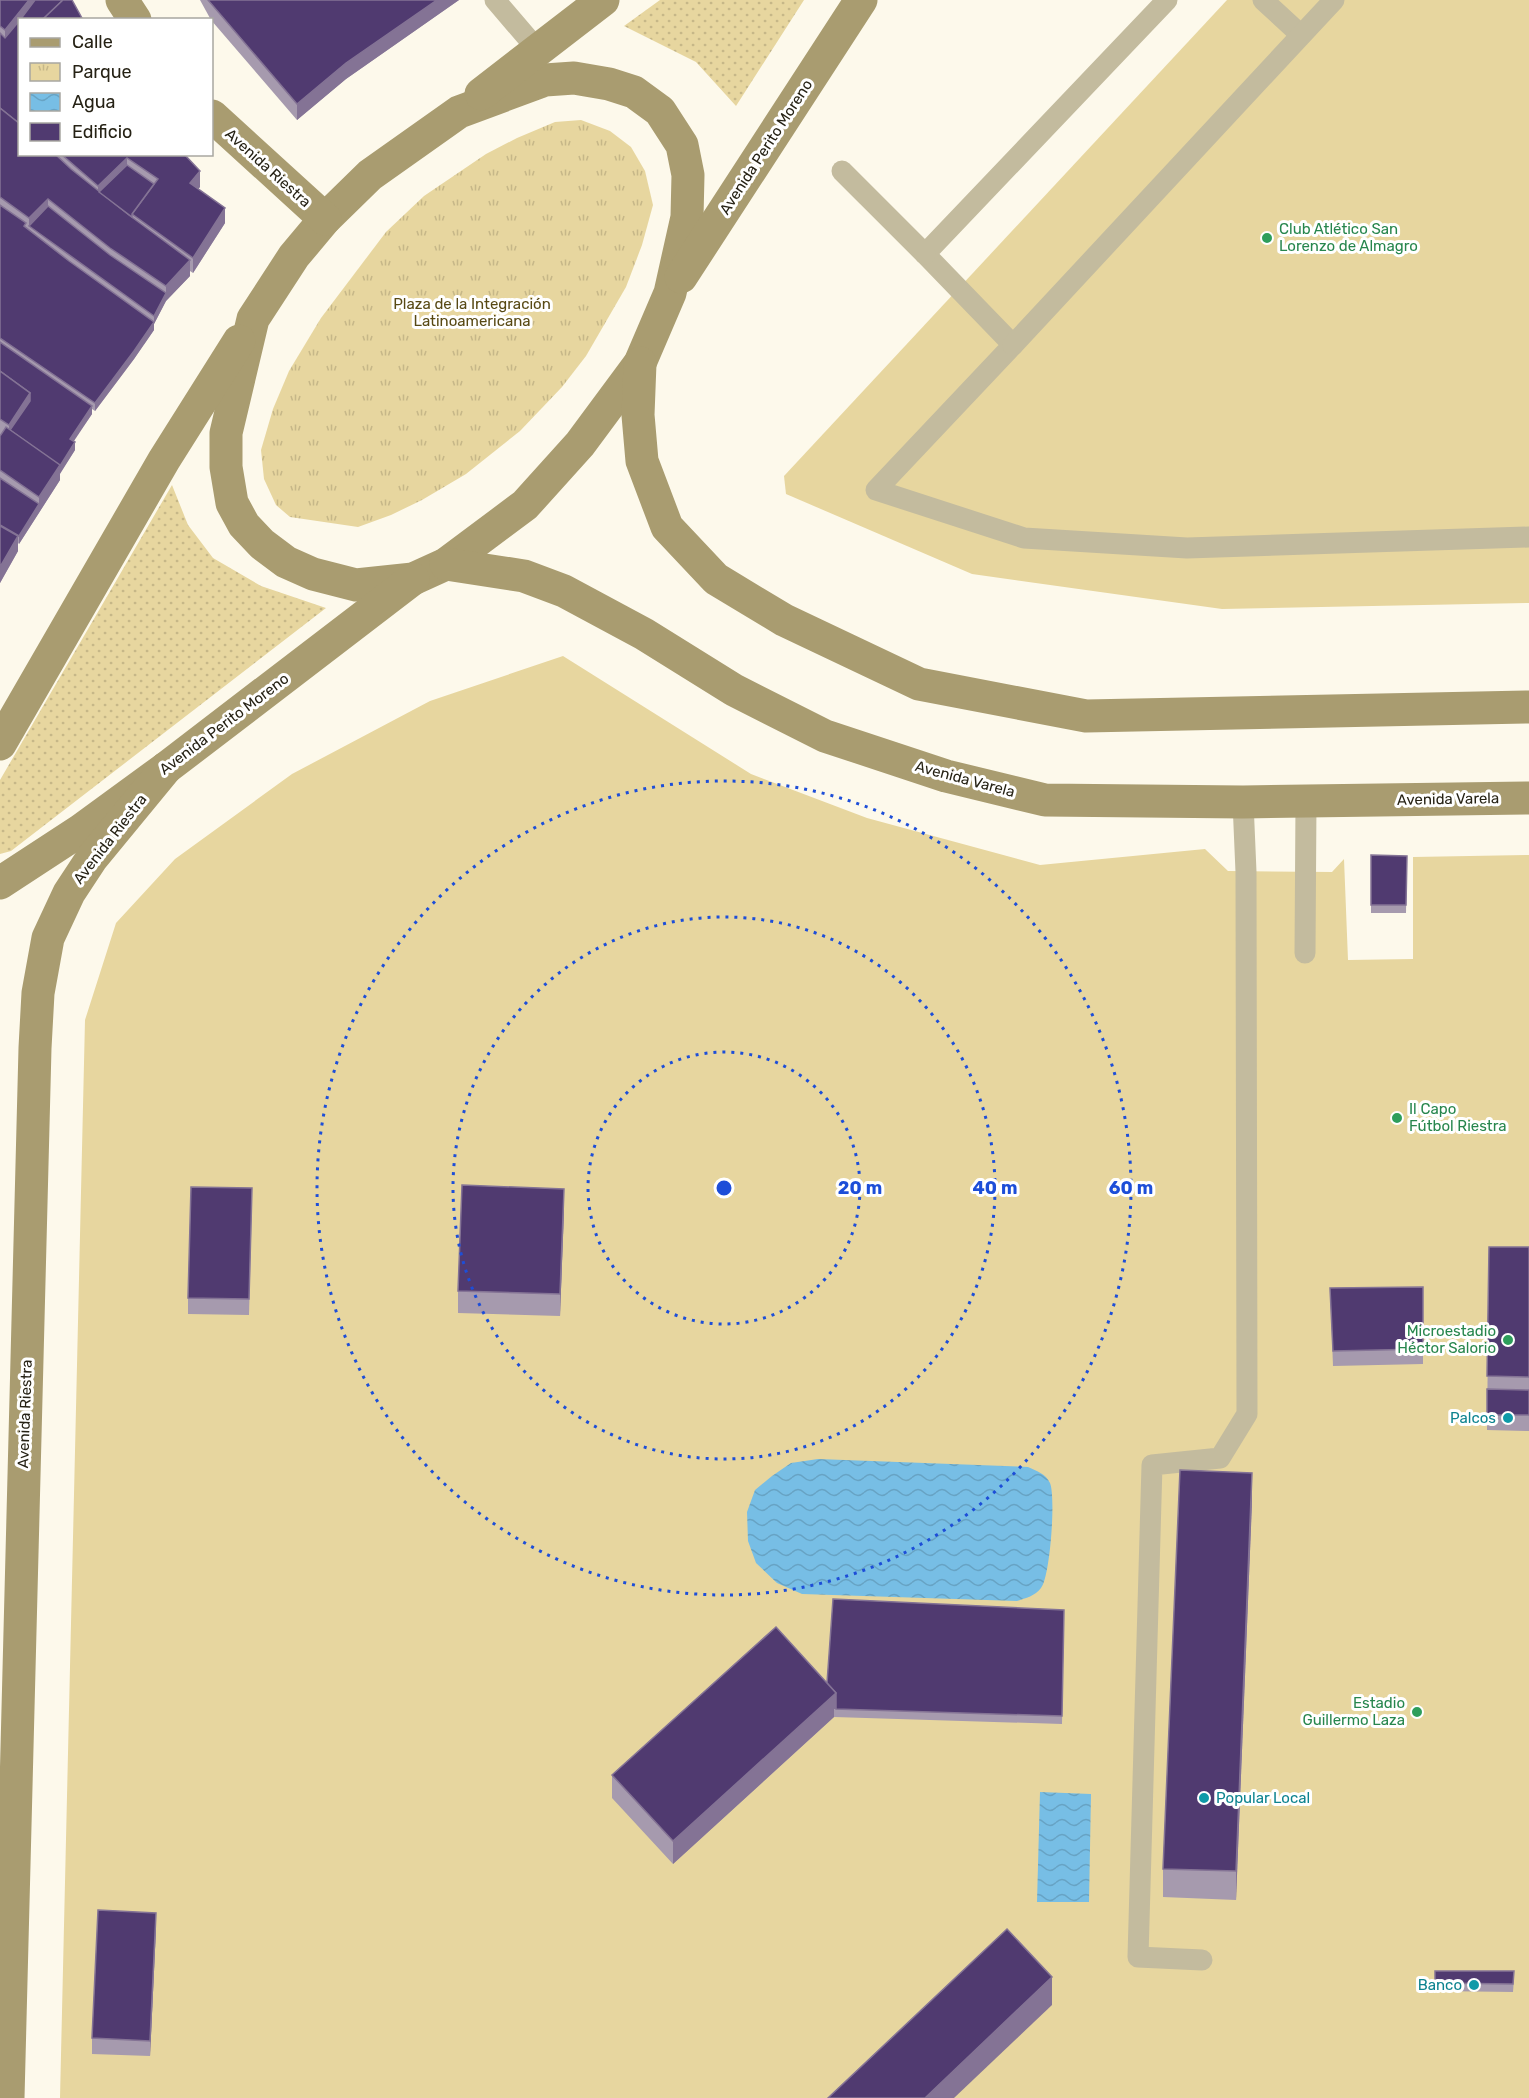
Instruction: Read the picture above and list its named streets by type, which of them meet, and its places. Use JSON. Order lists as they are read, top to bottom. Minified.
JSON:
{"streets":{"main road":["Avenida Perito Moreno","Avenida Riestra","Avenida Varela"]},"crossings":[["Avenida Perito Moreno","Avenida Riestra"]],"parks":["Plaza de la Integración Latinoamericana"],"places":["Club Atlético San Lorenzo de Almagro","Il Capo Fútbol Riestra","Microestadio Héctor Salorio","Palcos","Estadio Guillermo Laza","Popular Local","Banco"],"legend":["Calle","Parque","Agua","Edificio"],"rings":["20 m","40 m","60 m"]}
